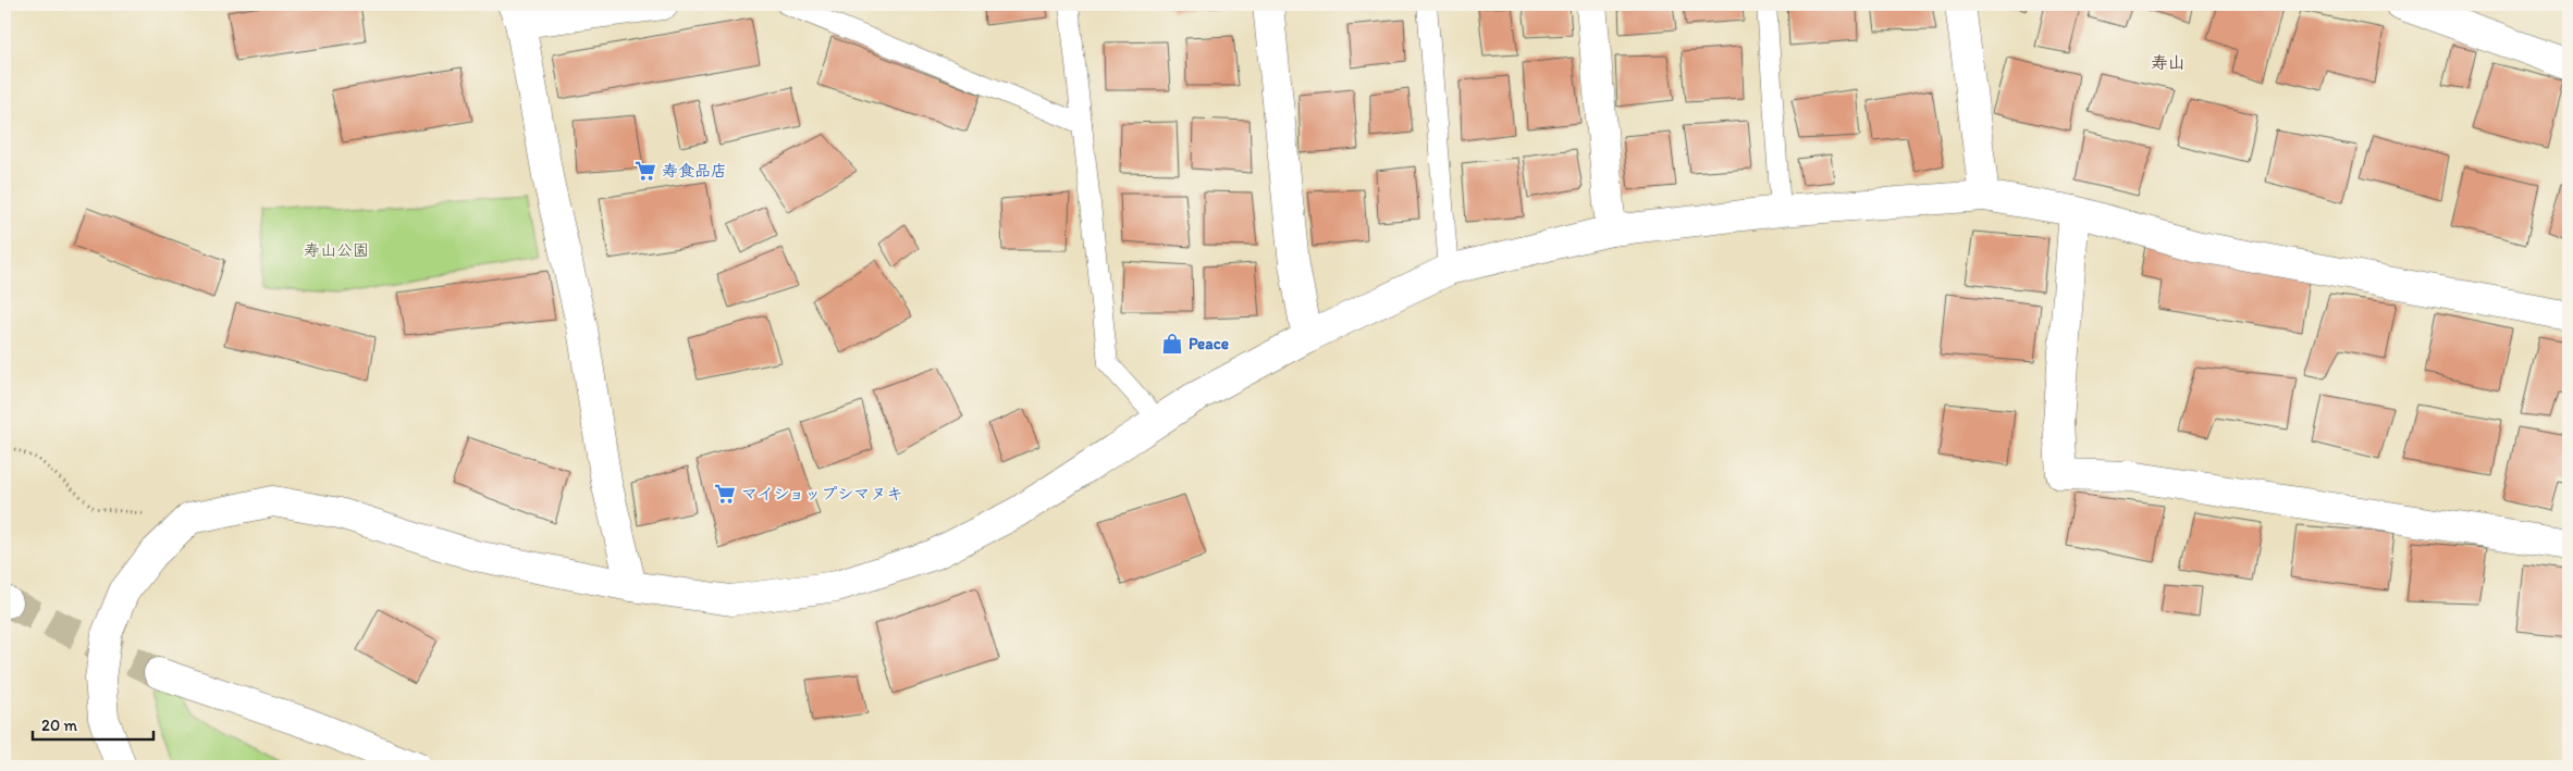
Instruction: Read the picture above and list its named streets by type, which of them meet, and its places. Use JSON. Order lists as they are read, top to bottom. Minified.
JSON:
{"districts":["寿山"],"parks":["寿山公園"],"places":{"supermarket":["寿食品店","マイショップシマヌキ"],"shop":["Peace"]},"scale_bar":"20 m"}
